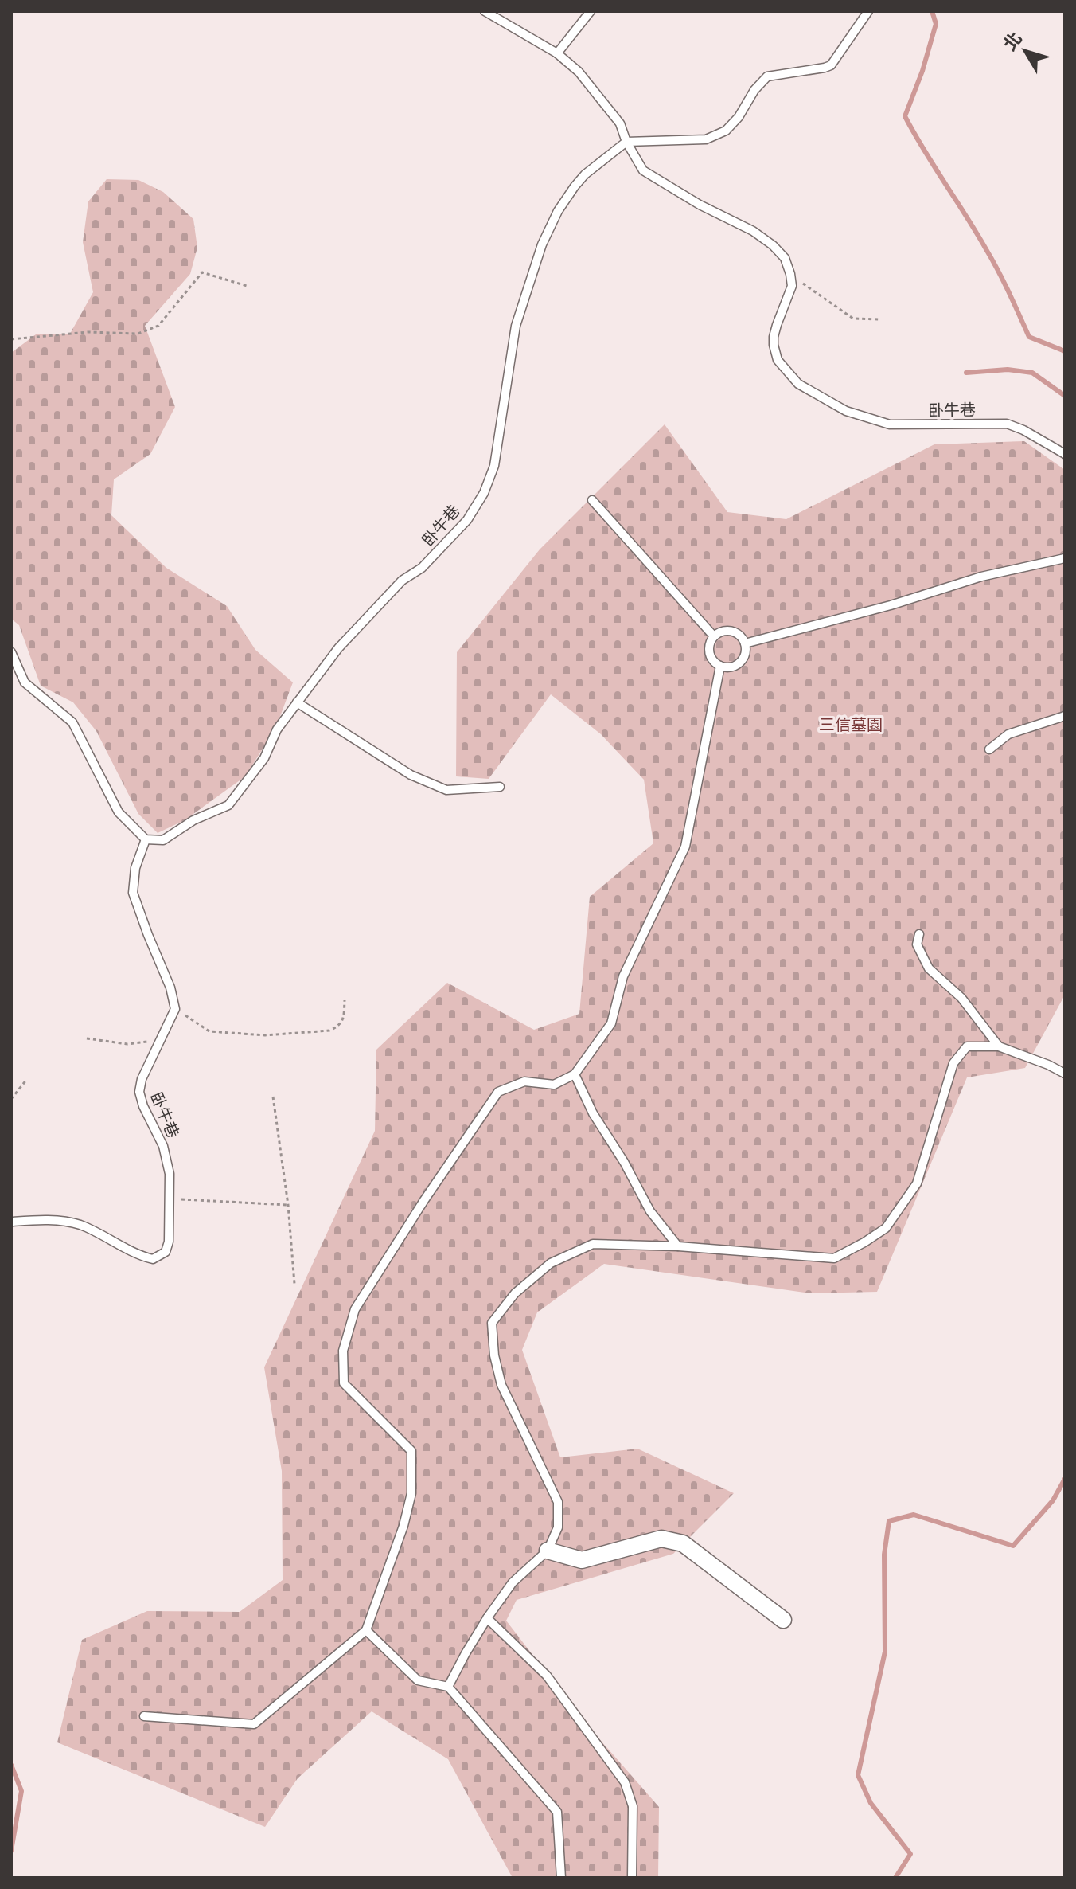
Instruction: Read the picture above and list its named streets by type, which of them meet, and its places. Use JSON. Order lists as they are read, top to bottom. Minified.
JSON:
{"streets":{"lane":["卧牛巷"]},"parks":["三信墓園"],"north":"top left"}
